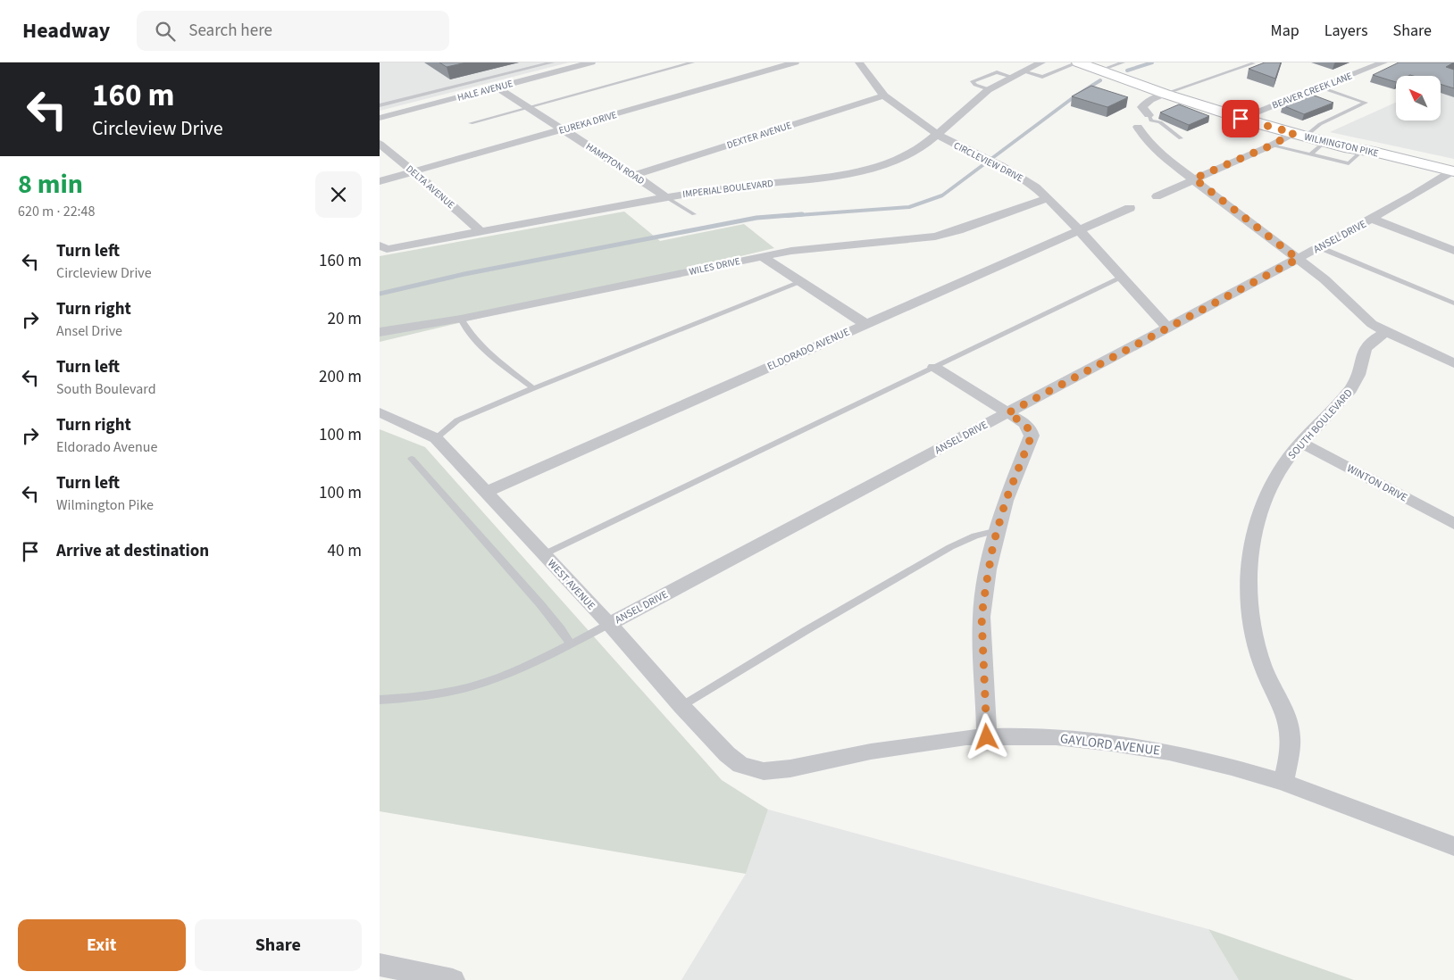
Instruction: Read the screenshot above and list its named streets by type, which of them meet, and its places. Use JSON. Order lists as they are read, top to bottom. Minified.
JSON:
{"streets":{"main road":["WILMINGTON PIKE"],"street":["HALE AVENUE","BEAVER CREEK LANE","EUREKA DRIVE","DEXTER AVENUE","CIRCLEVIEW DRIVE","HAMPTON ROAD","DELTA AVENUE","IMPERIAL BOULEVARD","ANSEL DRIVE","WILES DRIVE","ELDORADO AVENUE","SOUTH BOULEVARD","WINTON DRIVE","WEST AVENUE","GAYLORD AVENUE"]},"crossings":[["HALE AVENUE","HAMPTON ROAD"],["BEAVER CREEK LANE","WILMINGTON PIKE"],["EUREKA DRIVE","HAMPTON ROAD"],["EUREKA DRIVE","DELTA AVENUE"],["DEXTER AVENUE","CIRCLEVIEW DRIVE"],["DEXTER AVENUE","HAMPTON ROAD"],["WILMINGTON PIKE","ANSEL DRIVE"],["CIRCLEVIEW DRIVE","IMPERIAL BOULEVARD"],["CIRCLEVIEW DRIVE","ANSEL DRIVE"],["CIRCLEVIEW DRIVE","WILES DRIVE"],["CIRCLEVIEW DRIVE","ELDORADO AVENUE"],["HAMPTON ROAD","IMPERIAL BOULEVARD"],["DELTA AVENUE","IMPERIAL BOULEVARD"],["ANSEL DRIVE","WEST AVENUE"],["ELDORADO AVENUE","WEST AVENUE"],["SOUTH BOULEVARD","WINTON DRIVE"],["SOUTH BOULEVARD","GAYLORD AVENUE"],["WEST AVENUE","GAYLORD AVENUE"]],"north":"top left","page":{"header":"Headway","search":"Search here","nav":["Map","Layers","Share"],"turn":["160 m","Circleview Drive"],"heading":["8 min","620 m · 22:48"],"list":[{"name":"Turn left","note":"Circleview Drive","value":"160 m"},{"name":"Turn right","note":"Ansel Drive","value":"20 m"},{"name":"Turn left","note":"South Boulevard","value":"200 m"},{"name":"Turn right","note":"Eldorado Avenue","value":"100 m"},{"name":"Turn left","note":"Wilmington Pike","value":"100 m"},{"name":"Arrive at destination","value":"40 m"}],"buttons":["Exit","Share"]}}
